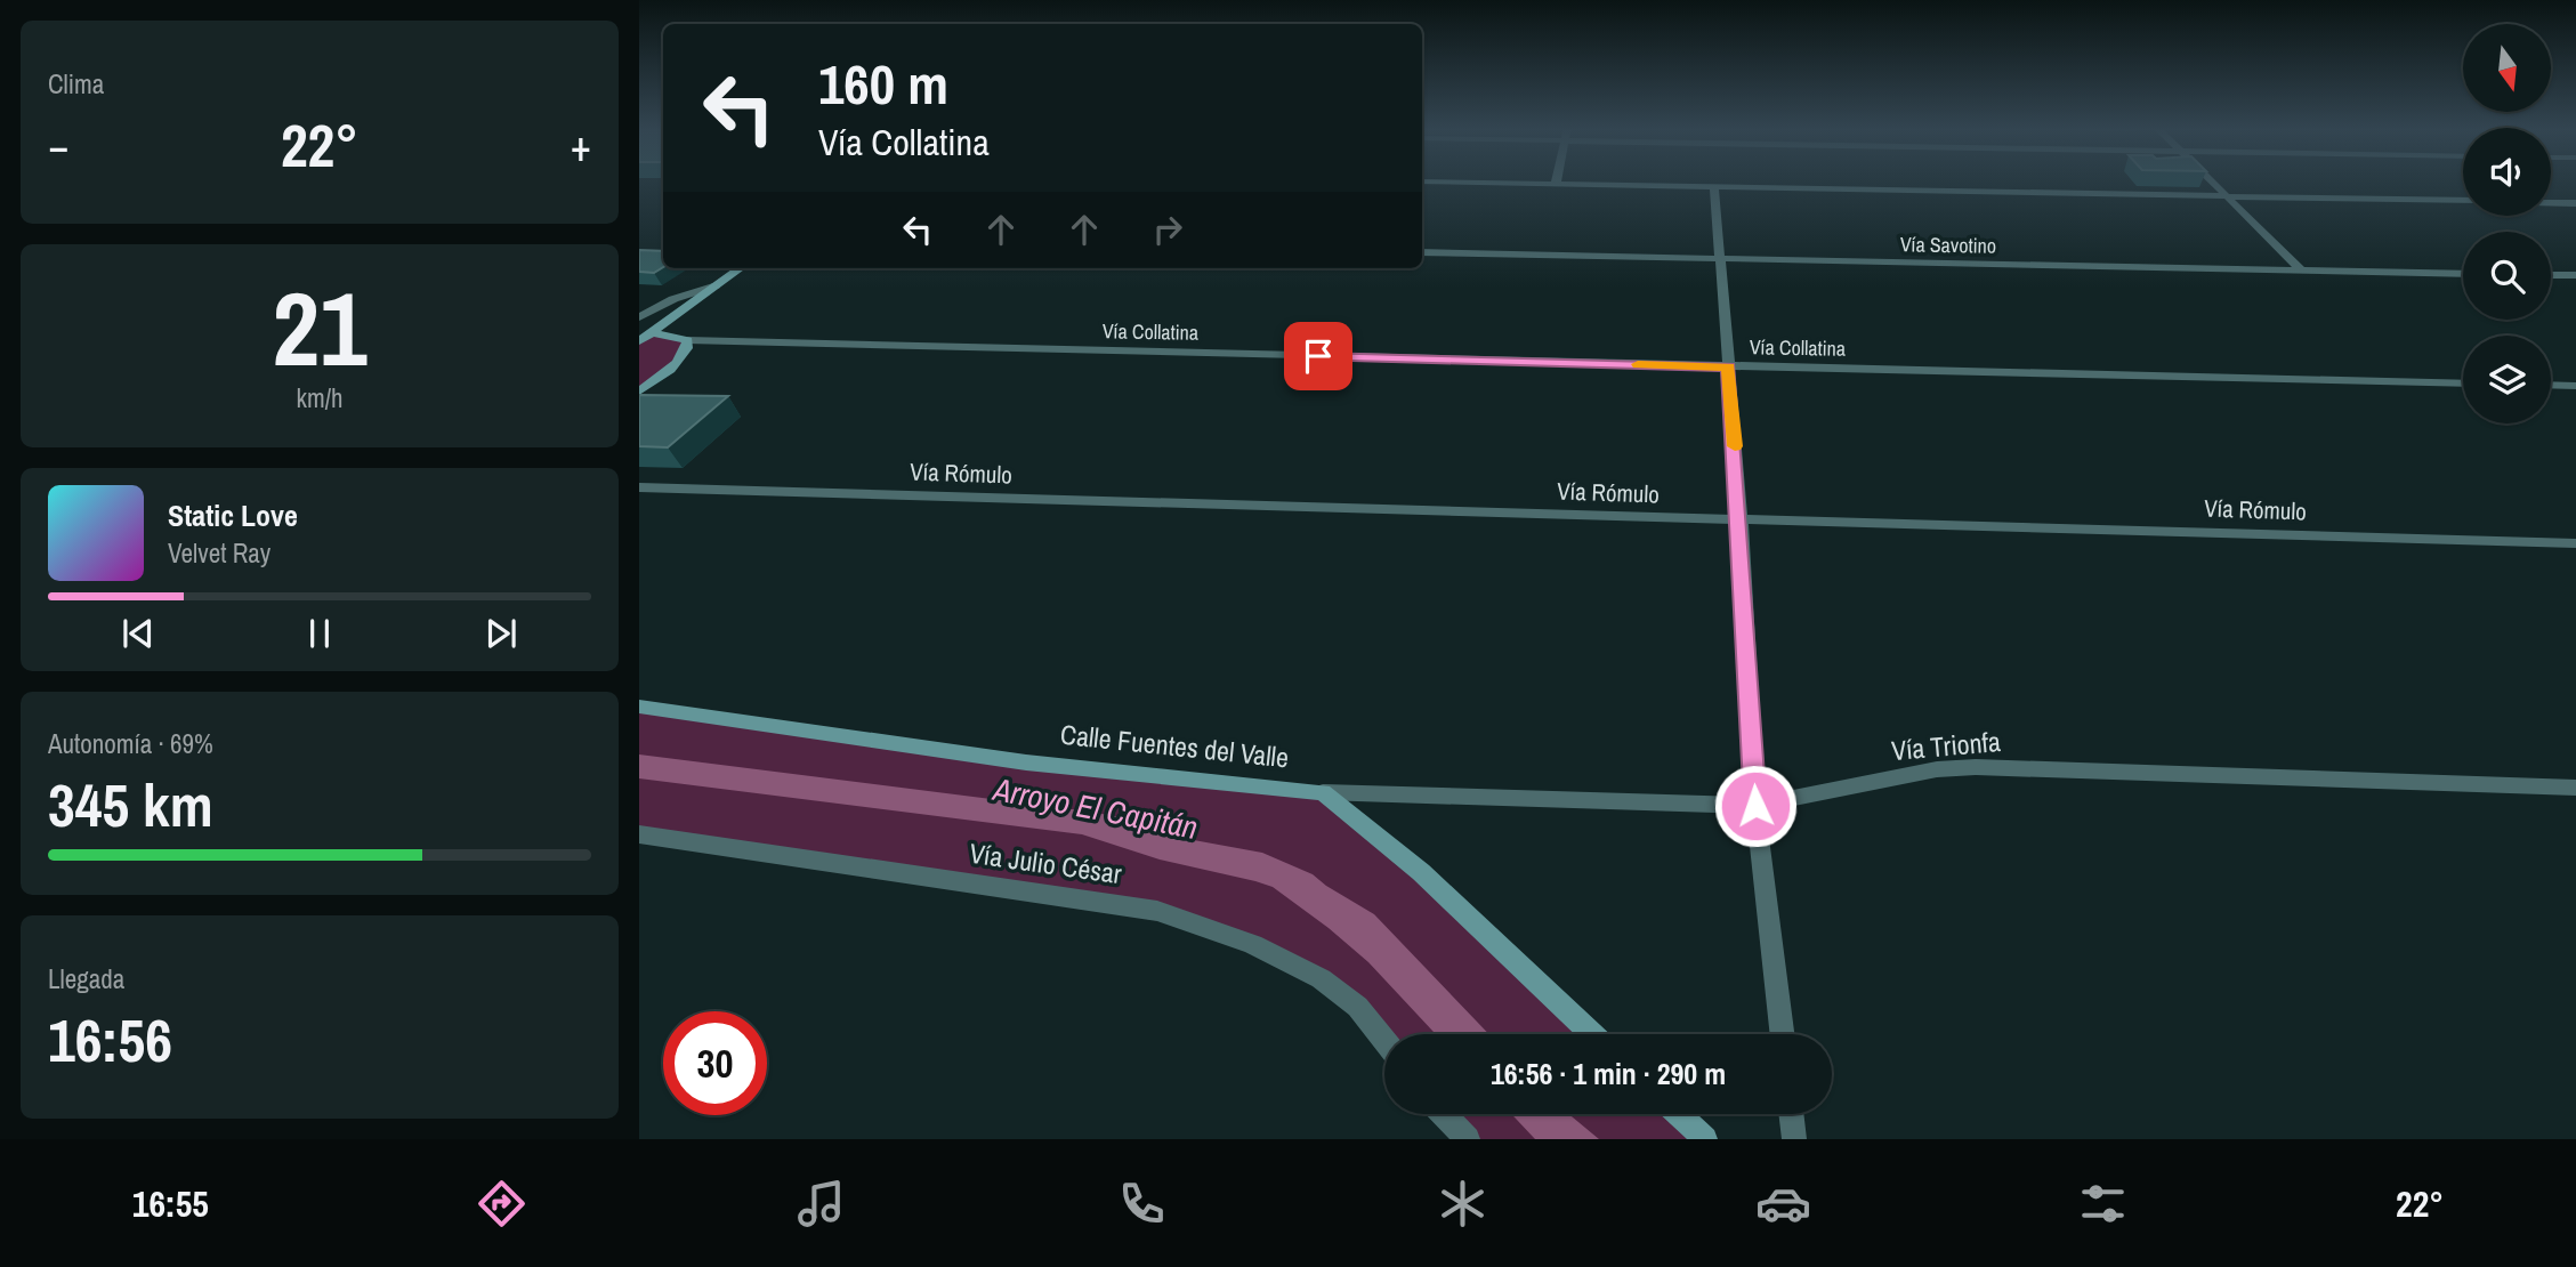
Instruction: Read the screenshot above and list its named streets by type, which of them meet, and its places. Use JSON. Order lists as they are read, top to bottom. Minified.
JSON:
{"streets":{"street":["Vía Savotino","Vía Collatina","Vía Rómulo","Calle Fuentes del Valle","Vía Trionfa","Vía Julio César"]},"crossings":[["Calle Fuentes del Valle","Vía Trionfa"]],"water":["Arroyo El Capitán"],"north":"bottom","page":{"tile":["Clima",["21","km/h"],["Autonomía · 69%","345 km"],["Llegada","16:56"]],"turn":["160 m","Vía Collatina"],"heat":["−","22°","+"],"song":["Static Love","Velvet Ray"],"limit":"30","trip":"16:56 · 1 min · 290 m","tabs":["16:55","22°"]}}
